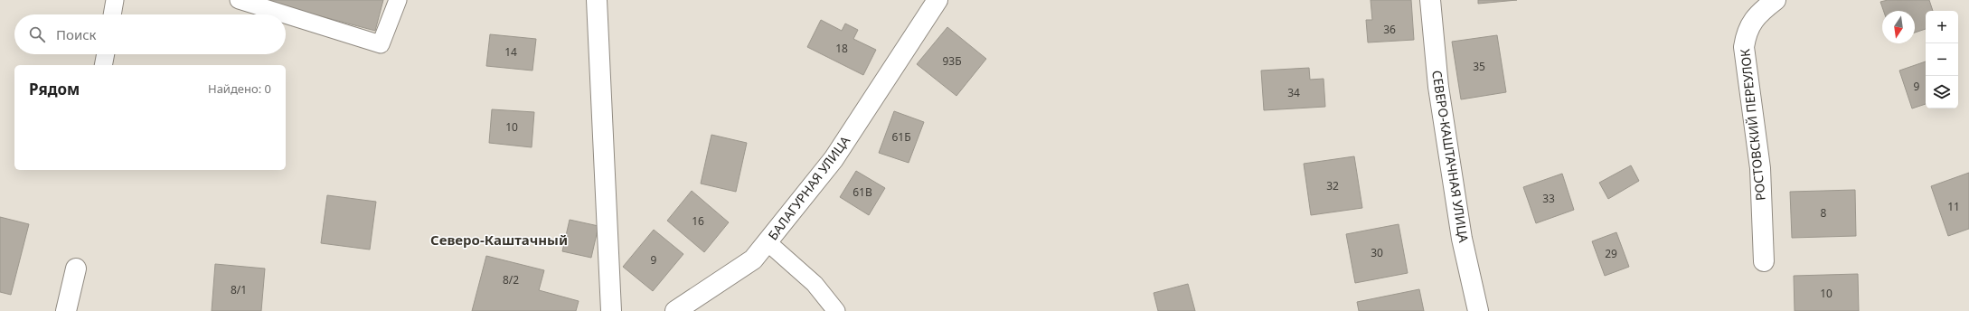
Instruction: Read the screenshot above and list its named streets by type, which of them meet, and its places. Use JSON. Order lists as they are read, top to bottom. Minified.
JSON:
{"streets":{"street":["РОСТОВСКИЙ ПЕРЕУЛОК","СЕВЕРО-КАШТАЧНАЯ УЛИЦА","БАЛАГУРНАЯ УЛИЦА"]},"districts":["Северо-Каштачный"],"house_numbers":["36","18","14","93Б","35","9","34","10","61Б","32","61В","33","11","8","16","30","29","9","8/2","8/1","10"],"north":"bottom","page":{"map_buttons":["+","−"],"search":"Поиск","heading":["Рядом","Найдено: 0"]}}
